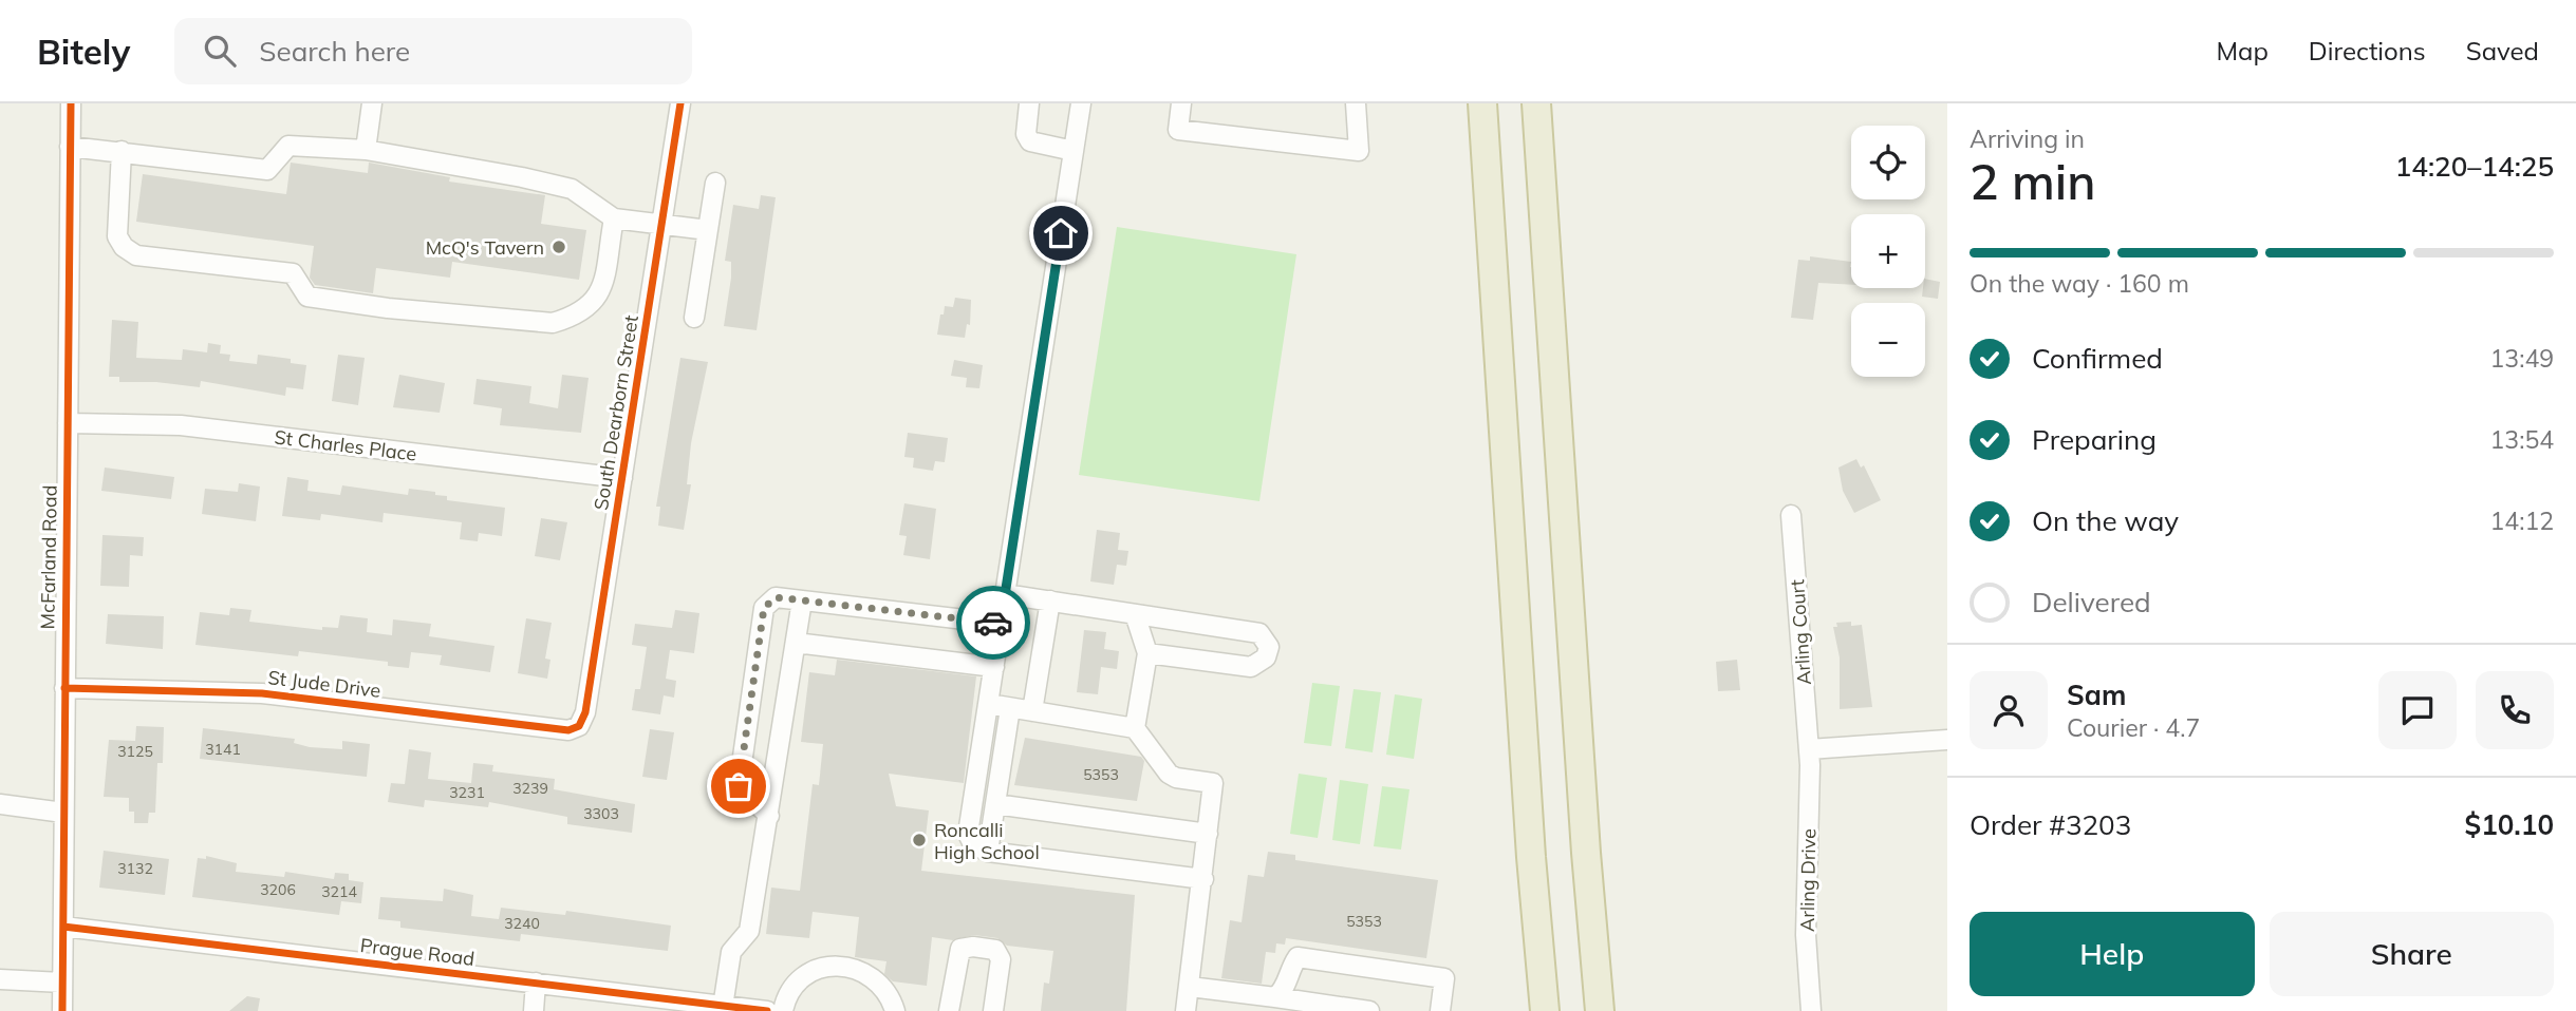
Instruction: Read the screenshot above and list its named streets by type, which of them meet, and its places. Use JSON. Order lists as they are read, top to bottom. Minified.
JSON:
{"streets":{"street":["South Dearborn Street","St Charles Place","McFarland Road","Arling Court","St Jude Drive","Arling Drive","Prague Road"]},"crossings":[["South Dearborn Street","St Charles Place"],["South Dearborn Street","St Jude Drive"],["St Charles Place","McFarland Road"],["McFarland Road","St Jude Drive"],["McFarland Road","Prague Road"],["Arling Court","Arling Drive"]],"places":["McQ's Tavern","Roncalli High School"],"house_numbers":["3141","3125","5353","3239","3231","3303","3132","3206","3214","5353","3240"],"page":{"header":"Bitely","search":"Search here","nav":["Map","Directions","Saved"],"heading":["2 min","Arriving in","14:20–14:25"],"panel":["Sam","Courier · 4.7","Order #3203","$10.10"],"map_buttons":["+","−"],"bar":"On the way · 160 m","list":[["Confirmed","13:49"],["Preparing","13:54"],["On the way","14:12"],"Delivered"],"buttons":["Help","Share"]}}
